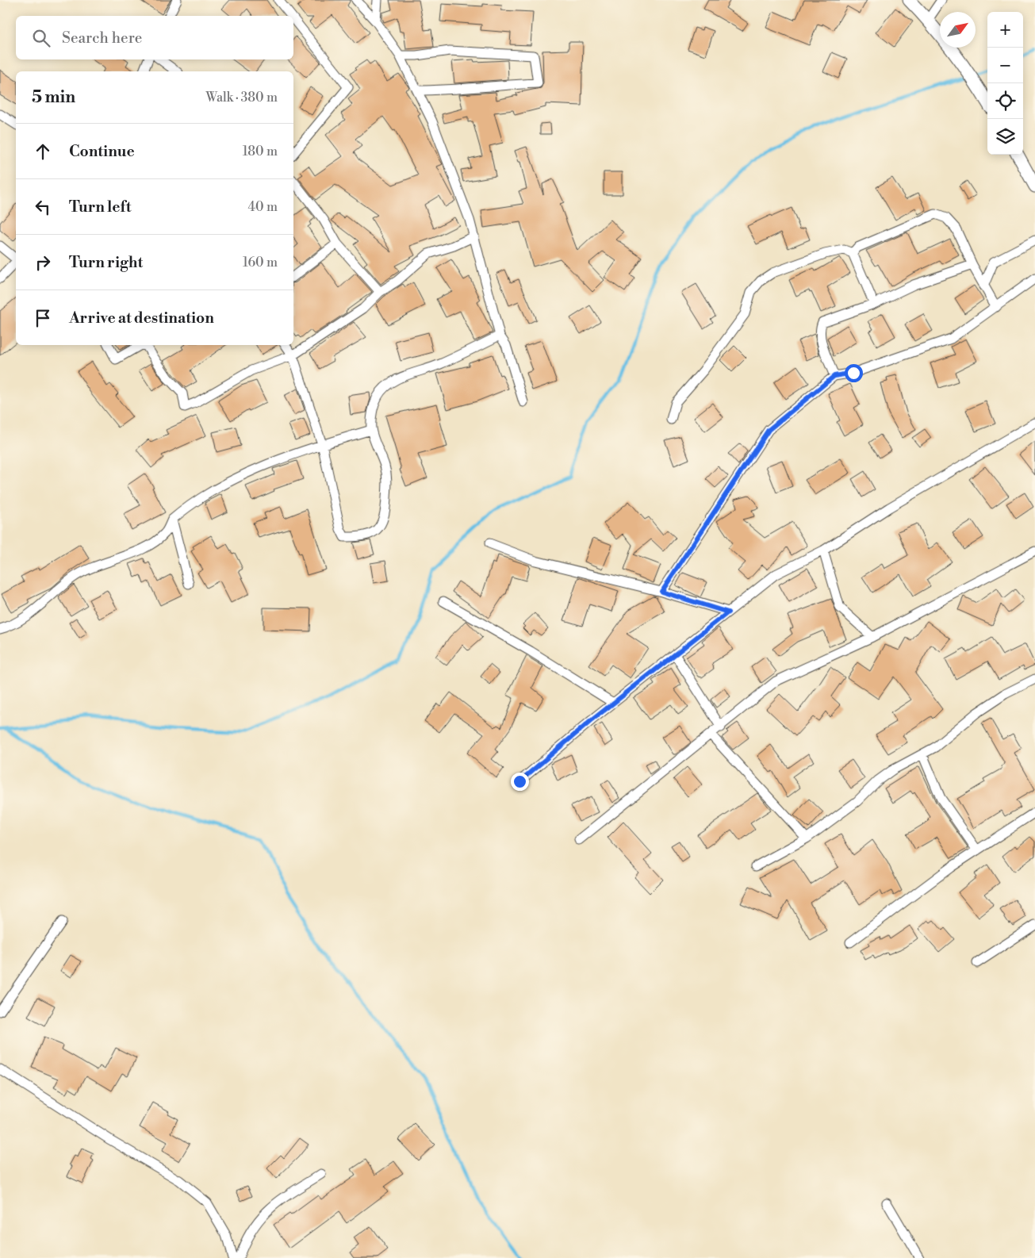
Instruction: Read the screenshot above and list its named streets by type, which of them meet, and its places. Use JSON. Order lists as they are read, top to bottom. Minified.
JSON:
{"north":"top right","page":{"map_buttons":["+","−"],"search":"Search here","heading":["5 min","Walk · 380 m"],"list":[["Continue","180 m"],["Turn left","40 m"],["Turn right","160 m"],"Arrive at destination"]}}
